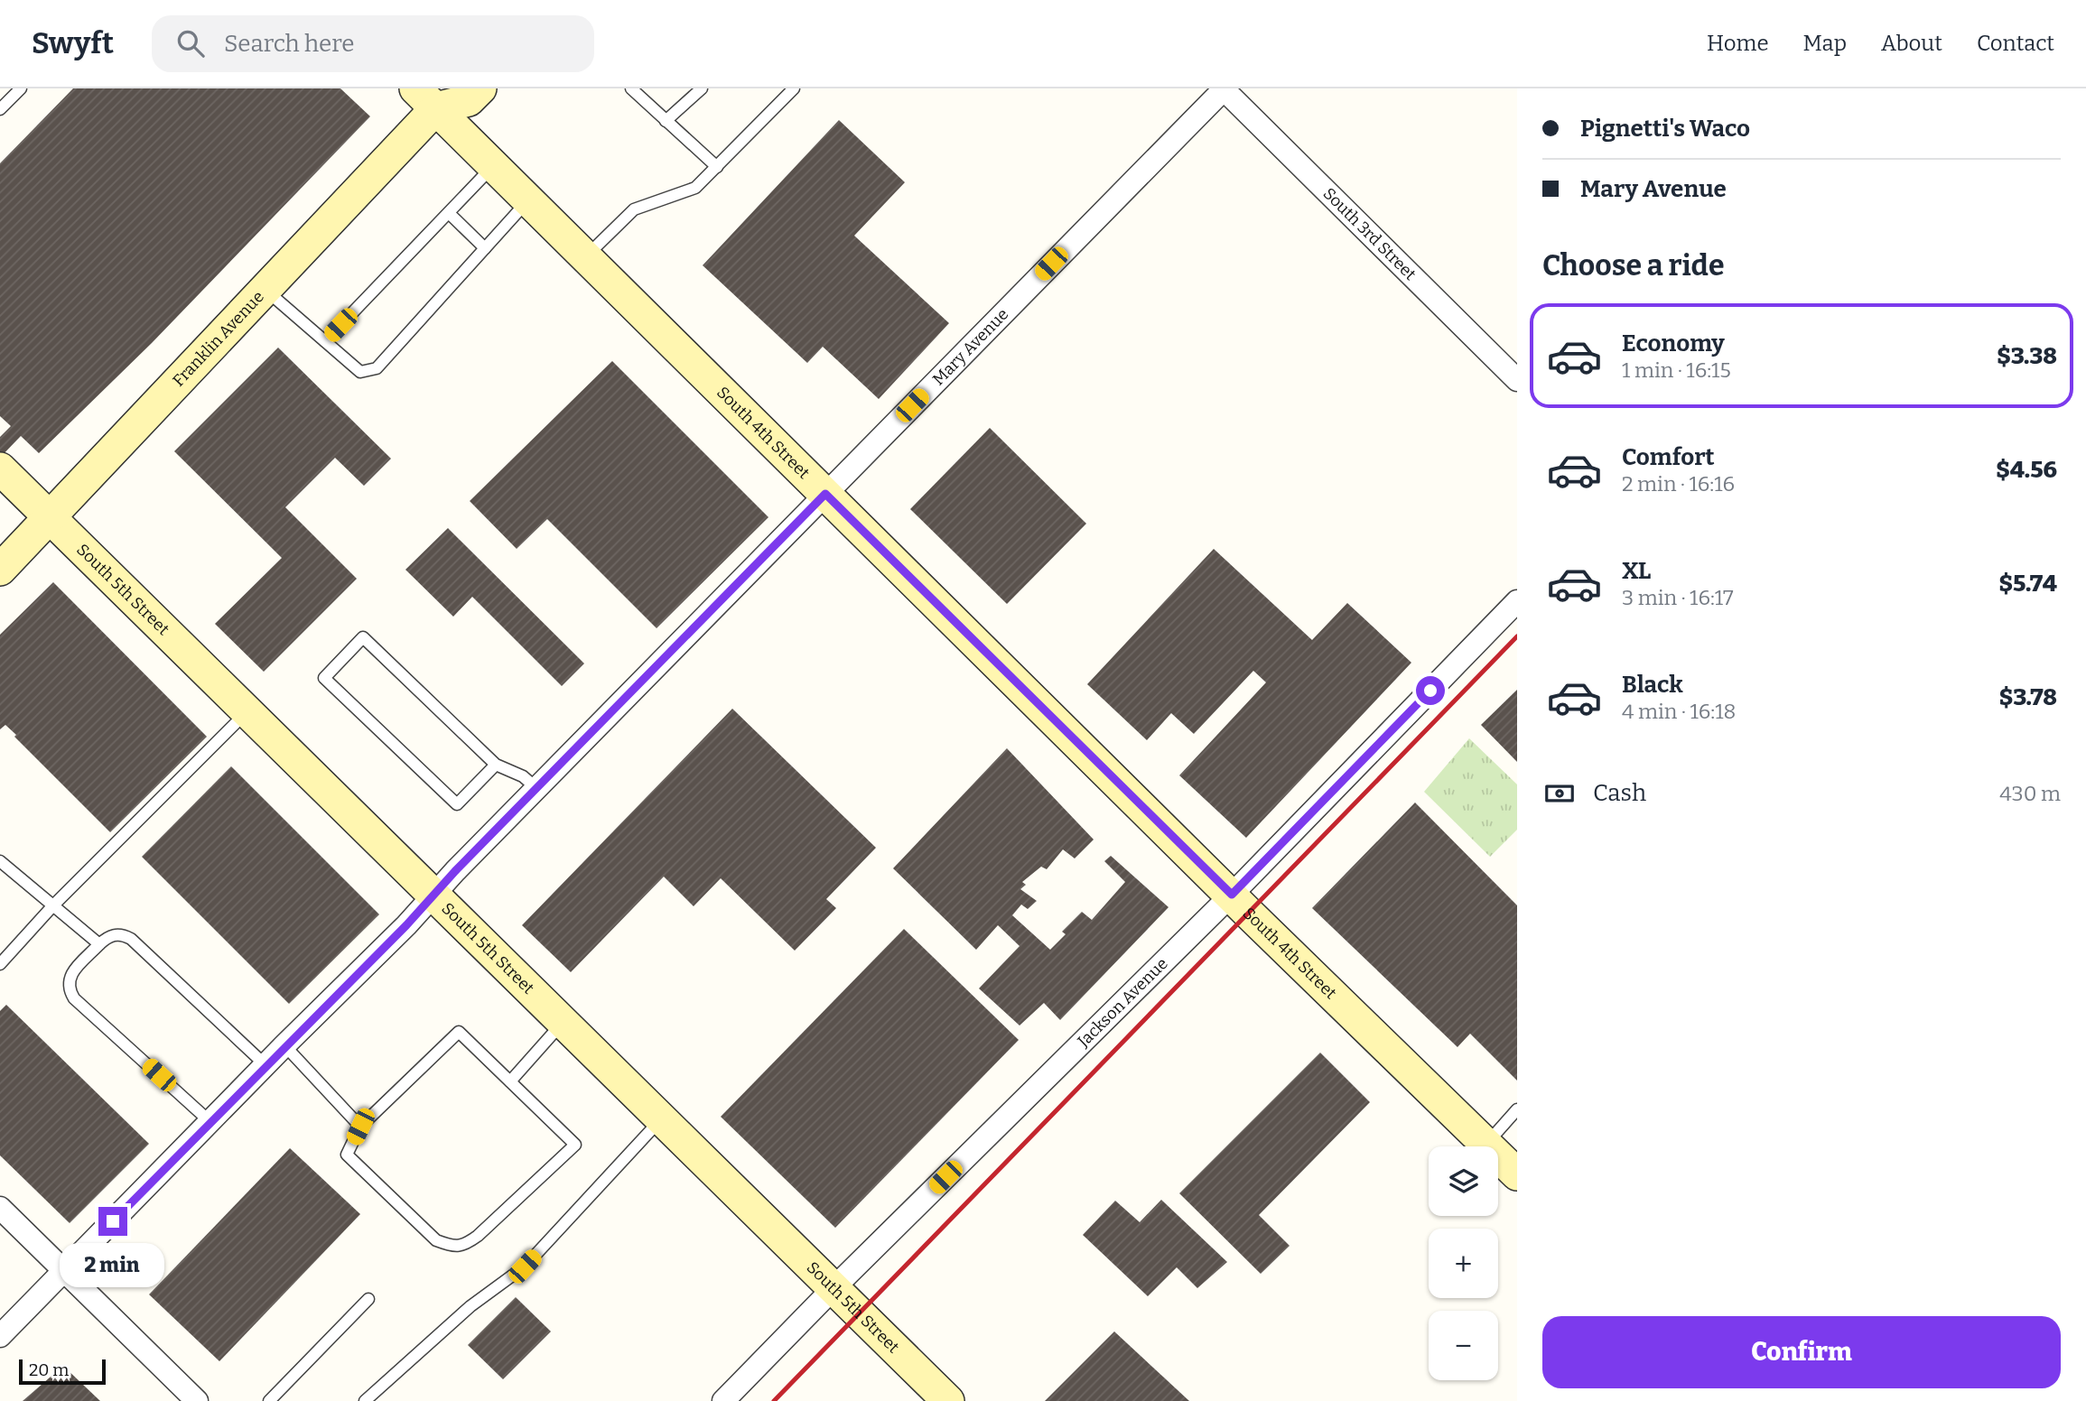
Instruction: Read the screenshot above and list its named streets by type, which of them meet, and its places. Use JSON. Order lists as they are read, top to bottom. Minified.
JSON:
{"streets":{"street":["South 3rd Street","Franklin Avenue","Mary Avenue","South 4th Street","South 5th Street","Jackson Avenue"]},"crossings":[["South 3rd Street","Mary Avenue"],["Franklin Avenue","South 4th Street"],["Franklin Avenue","South 5th Street"],["Mary Avenue","South 4th Street"],["Mary Avenue","South 5th Street"],["South 4th Street","Jackson Avenue"],["South 5th Street","Jackson Avenue"]],"scale_bar":"20 m","page":{"header":"Swyft","search":"Search here","nav":["Home","Map","About","Contact"],"banner":["Pignetti's Waco","Mary Avenue"],"heading":"Choose a ride","list":[{"name":"Economy","note":"1 min · 16:15","value":"$3.38"},{"name":"Comfort","note":"2 min · 16:16","value":"$4.56"},{"name":"XL","note":"3 min · 16:17","value":"$5.74"},{"name":"Black","note":"4 min · 16:18","value":"$3.78"}],"pay":["Cash","430 m"],"map_buttons":["+","−"],"bubble":"2 min","buttons":"Confirm","scale":"20 m"}}
